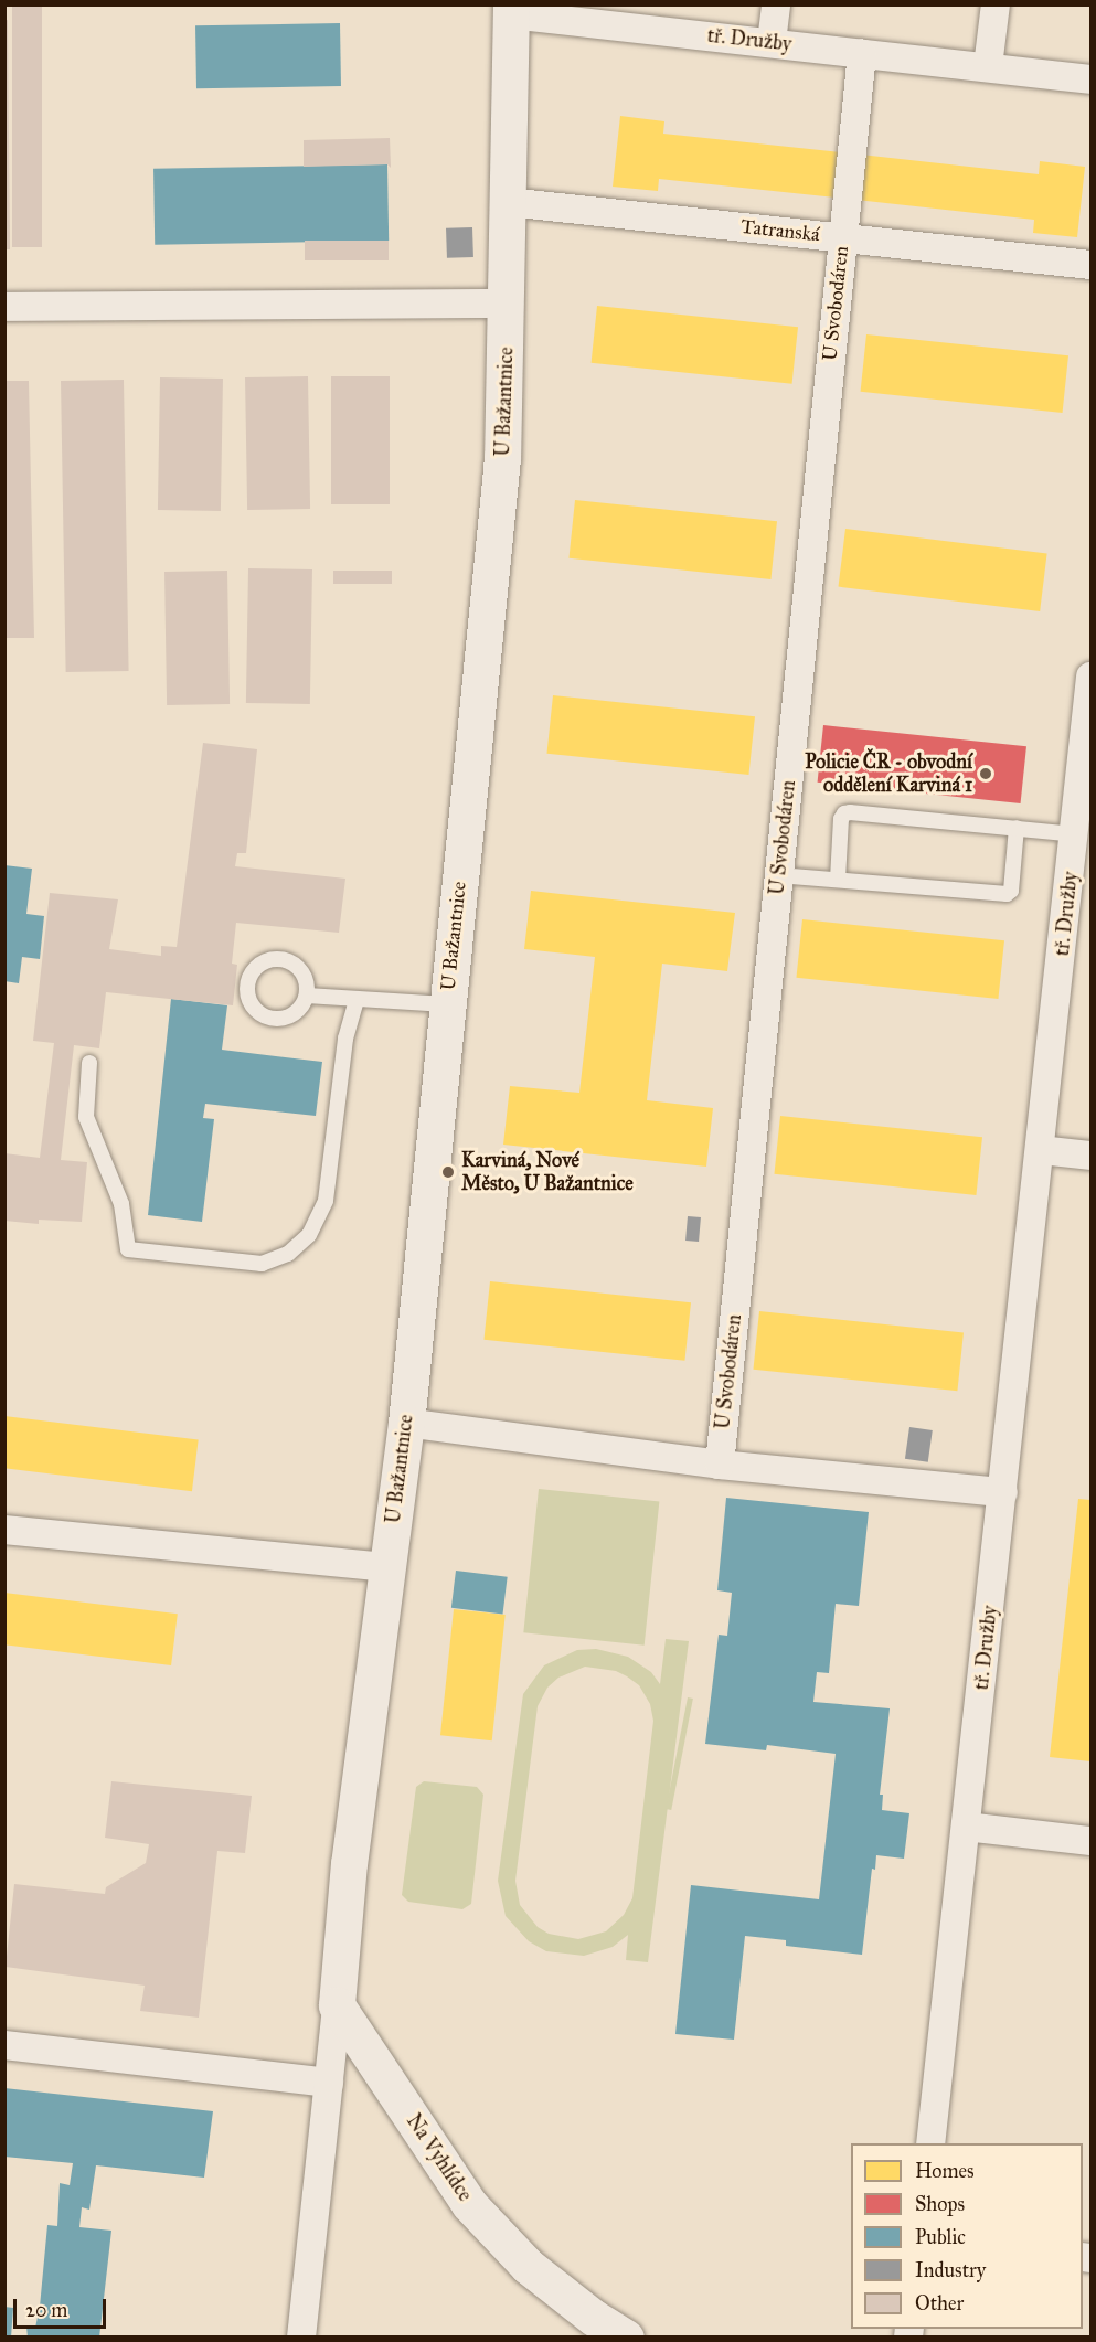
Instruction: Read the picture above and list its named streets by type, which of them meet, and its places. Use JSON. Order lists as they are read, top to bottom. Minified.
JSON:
{"streets":{"street":["tř. Družby","Tatranská","U Svobodáren","U Bažantnice","Na Vyhlídce"]},"crossings":[["tř. Družby","U Svobodáren"],["tř. Družby","U Bažantnice"],["Tatranská","U Svobodáren"],["Tatranská","U Bažantnice"],["U Bažantnice","Na Vyhlídce"]],"places":["Policie ČR - obvodní oddělení Karviná 1","Karviná, Nové Město, U Bažantnice"],"legend":["Homes","Shops","Public","Industry","Other"],"scale_bar":"20 m"}
